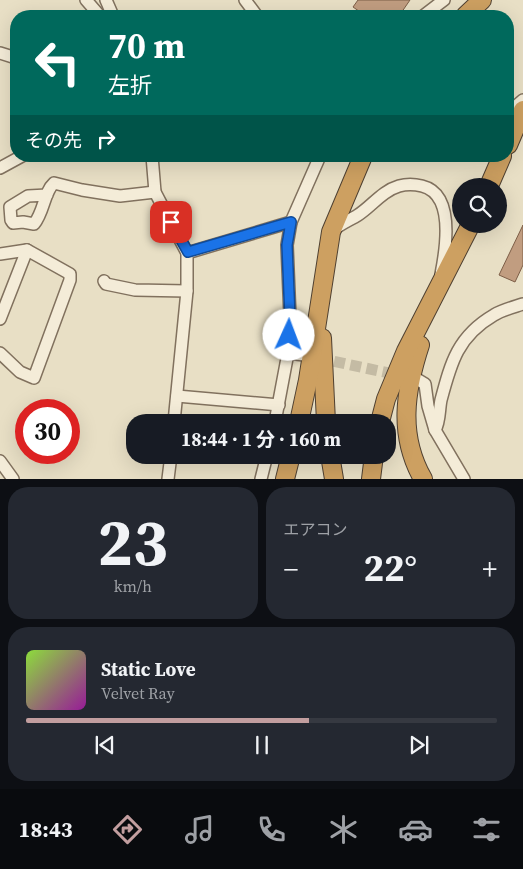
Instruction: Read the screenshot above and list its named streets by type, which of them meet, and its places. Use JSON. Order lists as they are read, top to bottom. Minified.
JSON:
{"page":{"turn":["70 m","左折"],"then":"その先","limit":"30","trip":"18:44 · 1 分 · 160 m","tile":[["23","km/h"],"エアコン"],"heat":["−","22°","+"],"song":["Static Love","Velvet Ray"],"tabs":"18:43"}}
